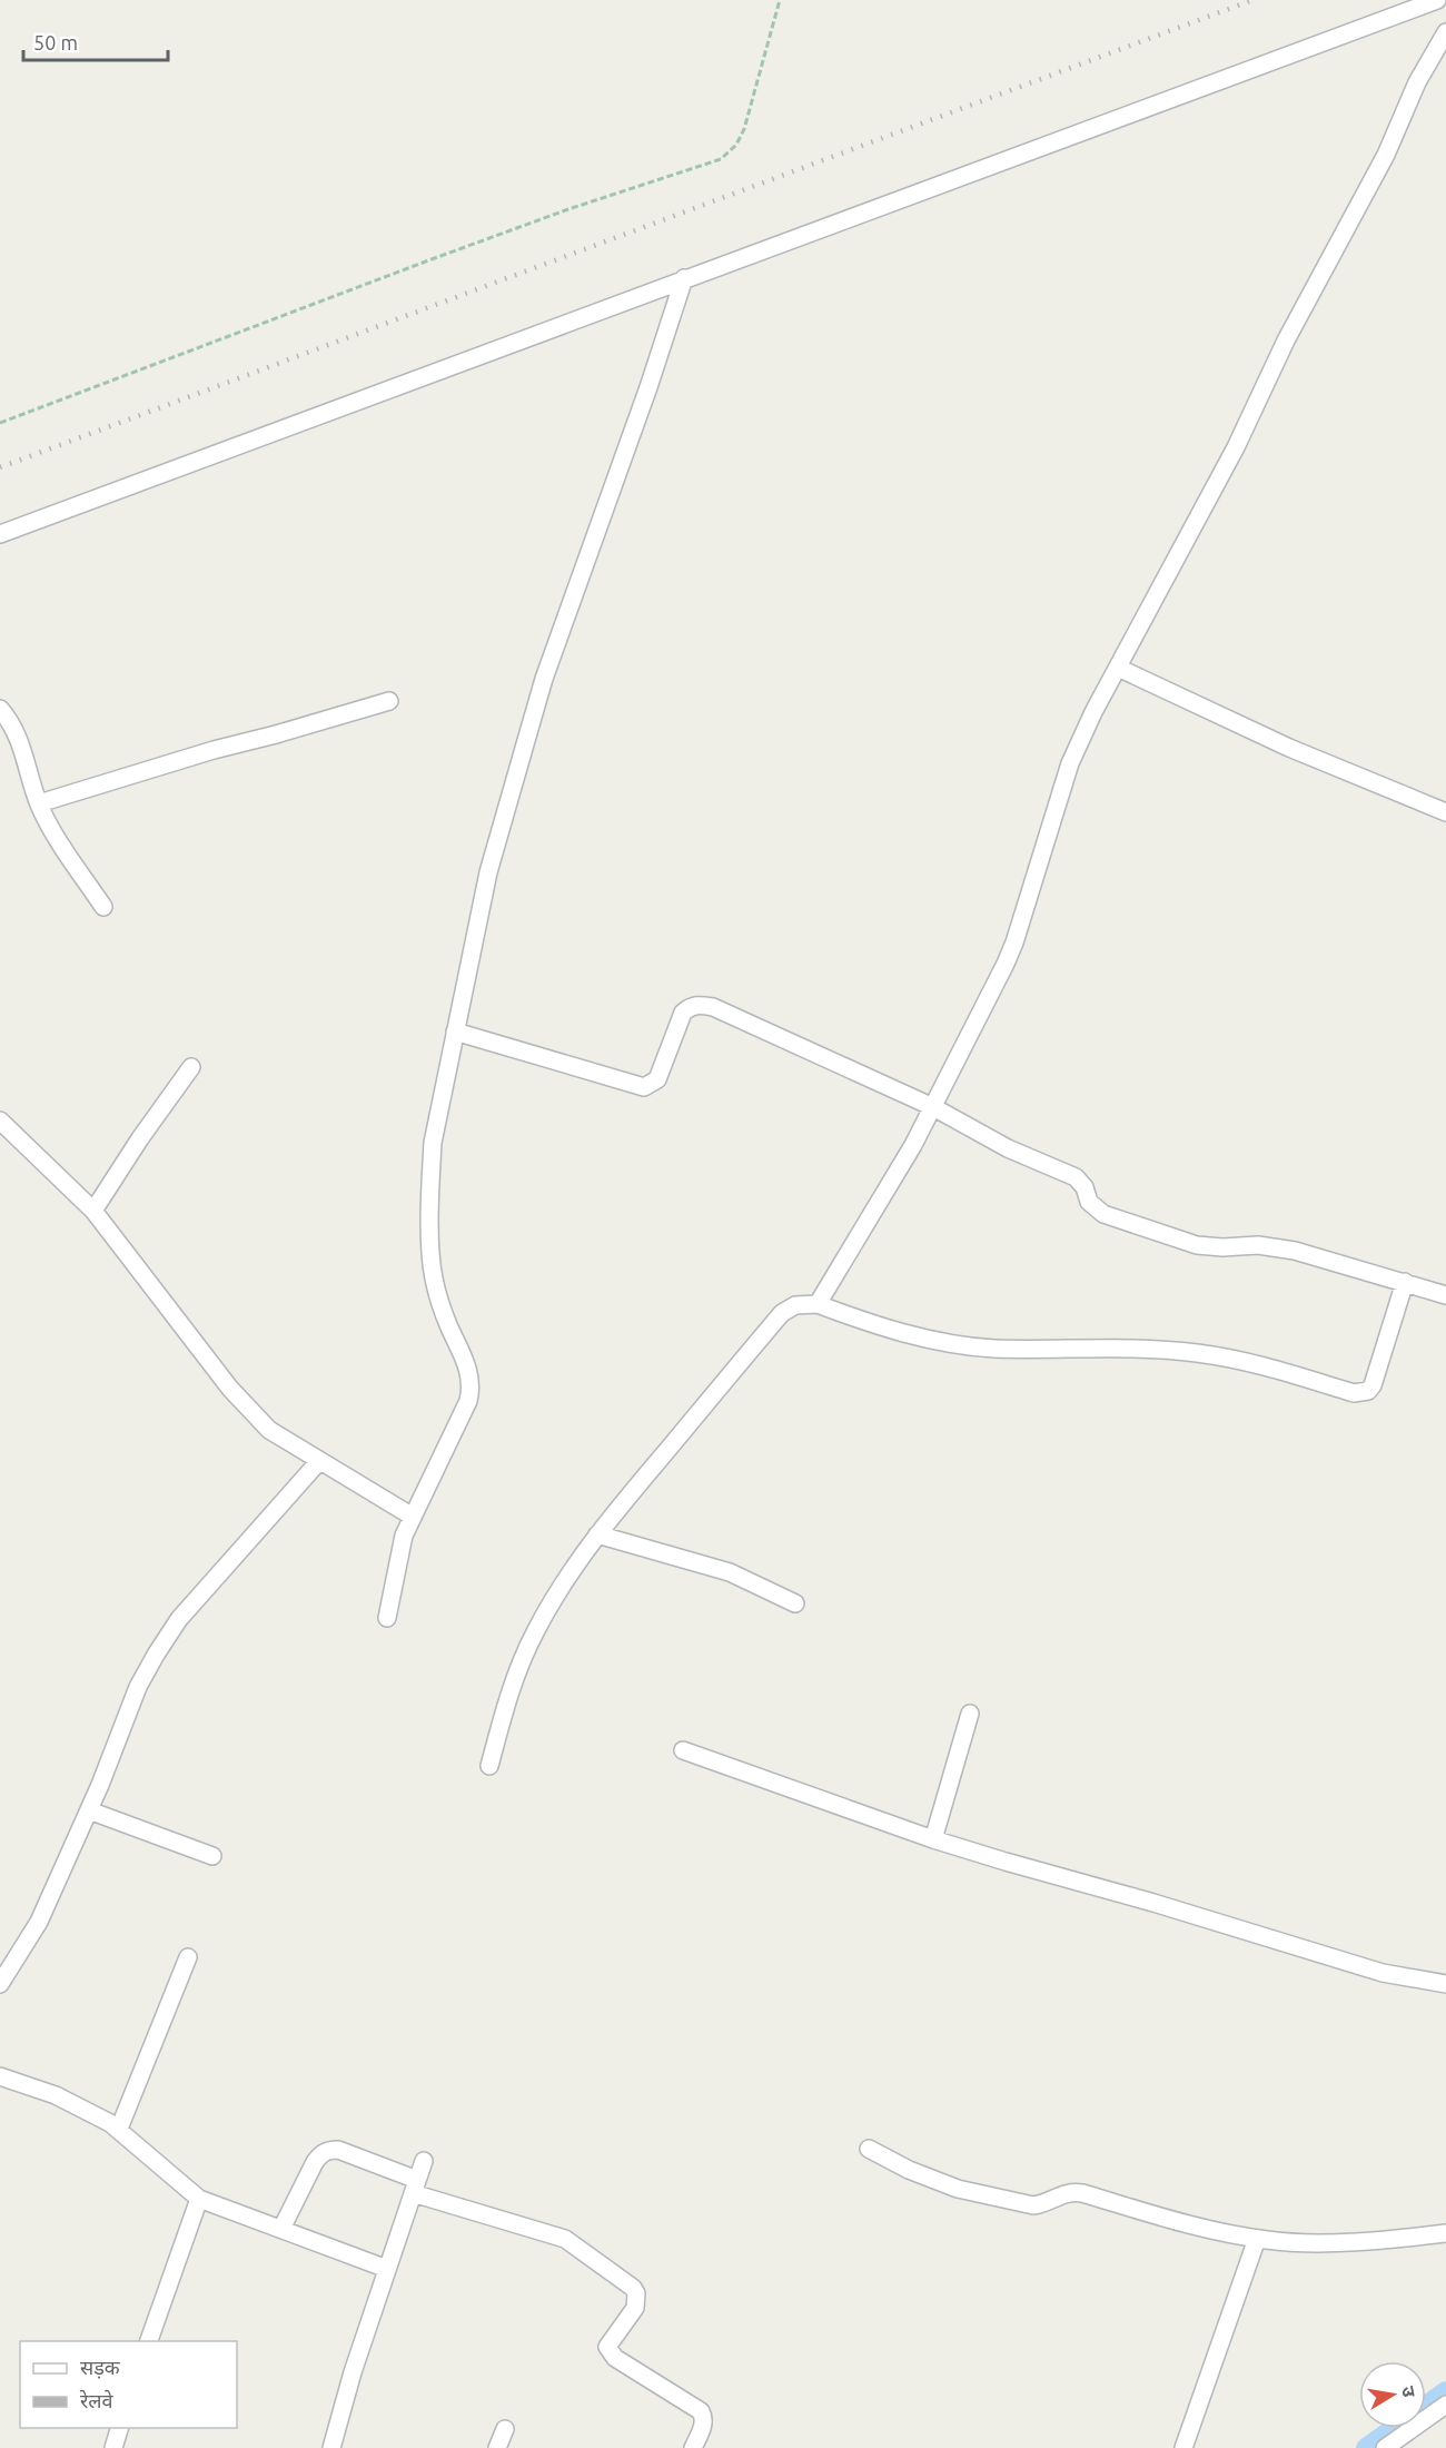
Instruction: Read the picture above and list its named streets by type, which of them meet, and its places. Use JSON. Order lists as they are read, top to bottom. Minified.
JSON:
{"legend":["सड़क","रेलवे"],"scale_bar":"50 m","north":"right"}
